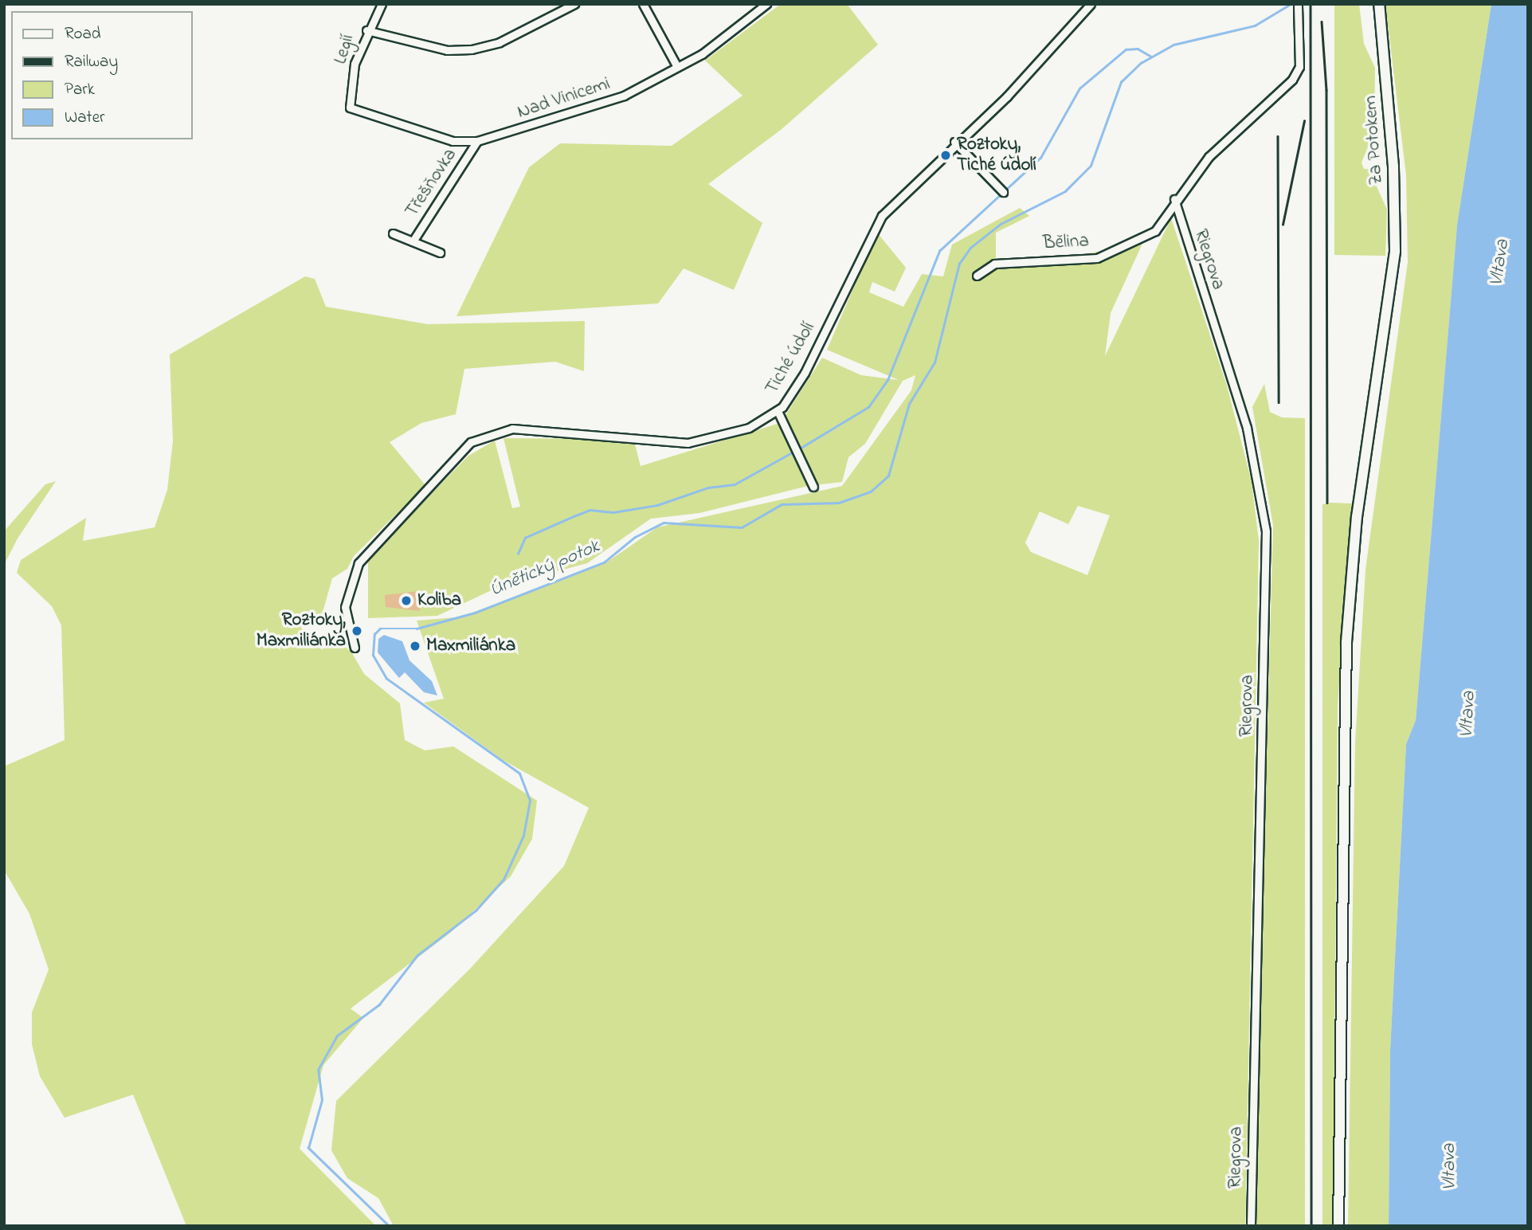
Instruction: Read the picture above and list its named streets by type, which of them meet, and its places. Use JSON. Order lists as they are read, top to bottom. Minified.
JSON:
{"streets":{"main road":["Za Potokem"],"street":["Legií","Nad Vinicemi","Třešňovka","Bělina","Riegrova","Tiché údolí"]},"crossings":[["Legií","Nad Vinicemi"],["Nad Vinicemi","Třešňovka"],["Bělina","Riegrova"]],"water":["Vltava","Únětický potok"],"places":["Roztoky, Tiché údolí","Koliba","Roztoky, Maxmiliánka","Maxmiliánka"],"legend":["Road","Railway","Park","Water"]}
